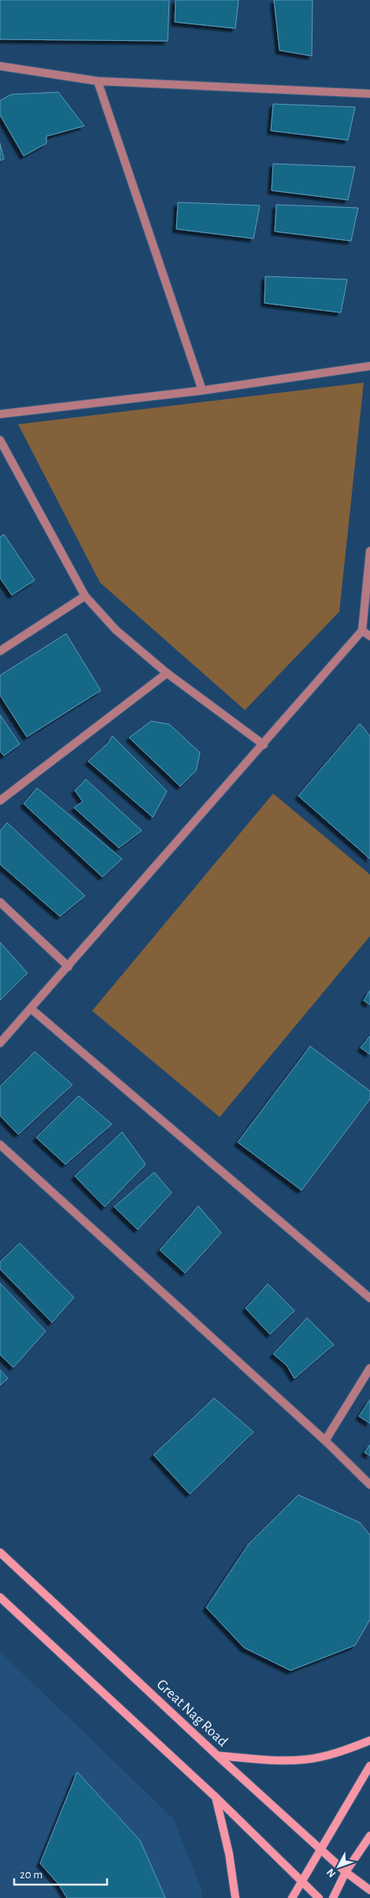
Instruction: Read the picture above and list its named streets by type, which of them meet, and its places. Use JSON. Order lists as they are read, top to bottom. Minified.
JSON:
{"streets":{"main road":["Great Nag Road"]},"scale_bar":"20 m","north":"bottom left"}
